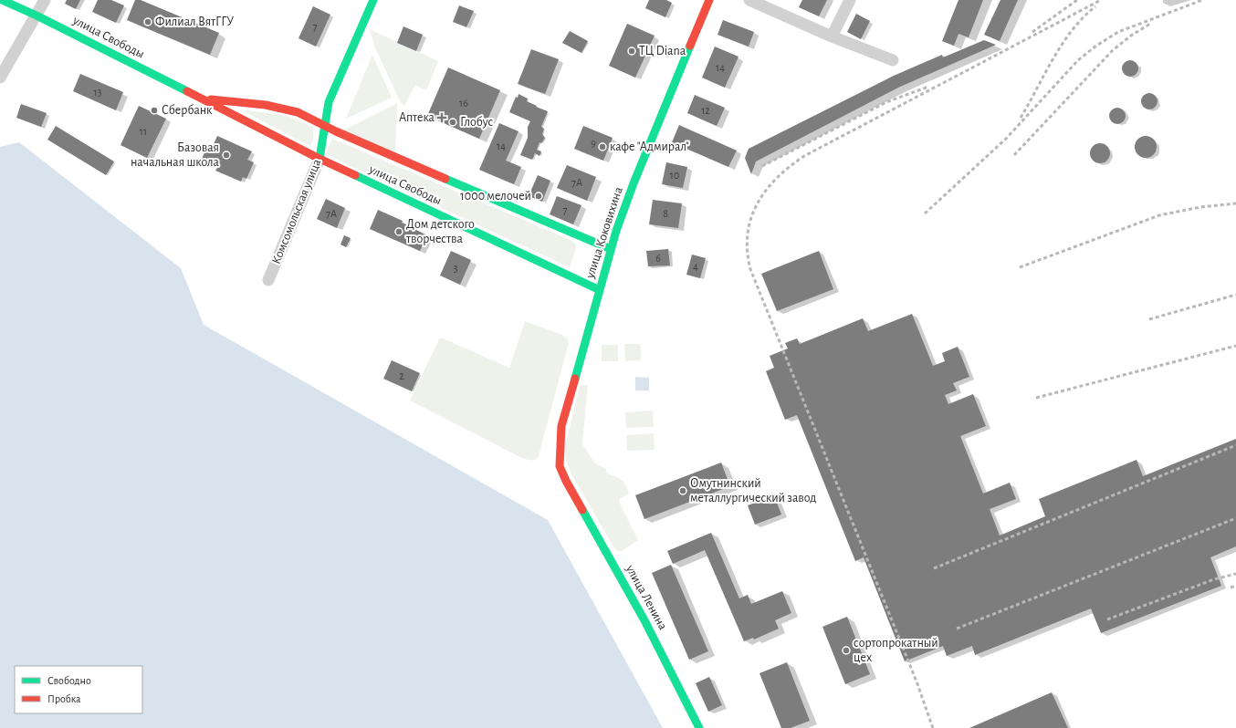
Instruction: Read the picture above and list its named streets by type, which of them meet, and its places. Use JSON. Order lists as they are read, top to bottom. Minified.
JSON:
{"streets":{"main road":["улица Свободы","Комсомольская улица","улица Коковихина","улица Ленина"]},"crossings":[["улица Свободы","Комсомольская улица"],["улица Свободы","улица Коковихина"],["улица Коковихина","улица Ленина"]],"places":{"other":["Филиал ВятГГУ","ТЦ Diana","Сбербанк","Глобус","кафе \"Адмирал\"","Базовая начальная школа","1000 мелочей","Дом детского творчества","Омутнинский металлургический завод","сортопрокатный цех"],"health":["Аптека"]},"house_numbers":["7","14","13","16","12","11","9","14","10","7А","7","7А","8","6","4","3","2"],"legend":["Свободно","Пробка"]}
